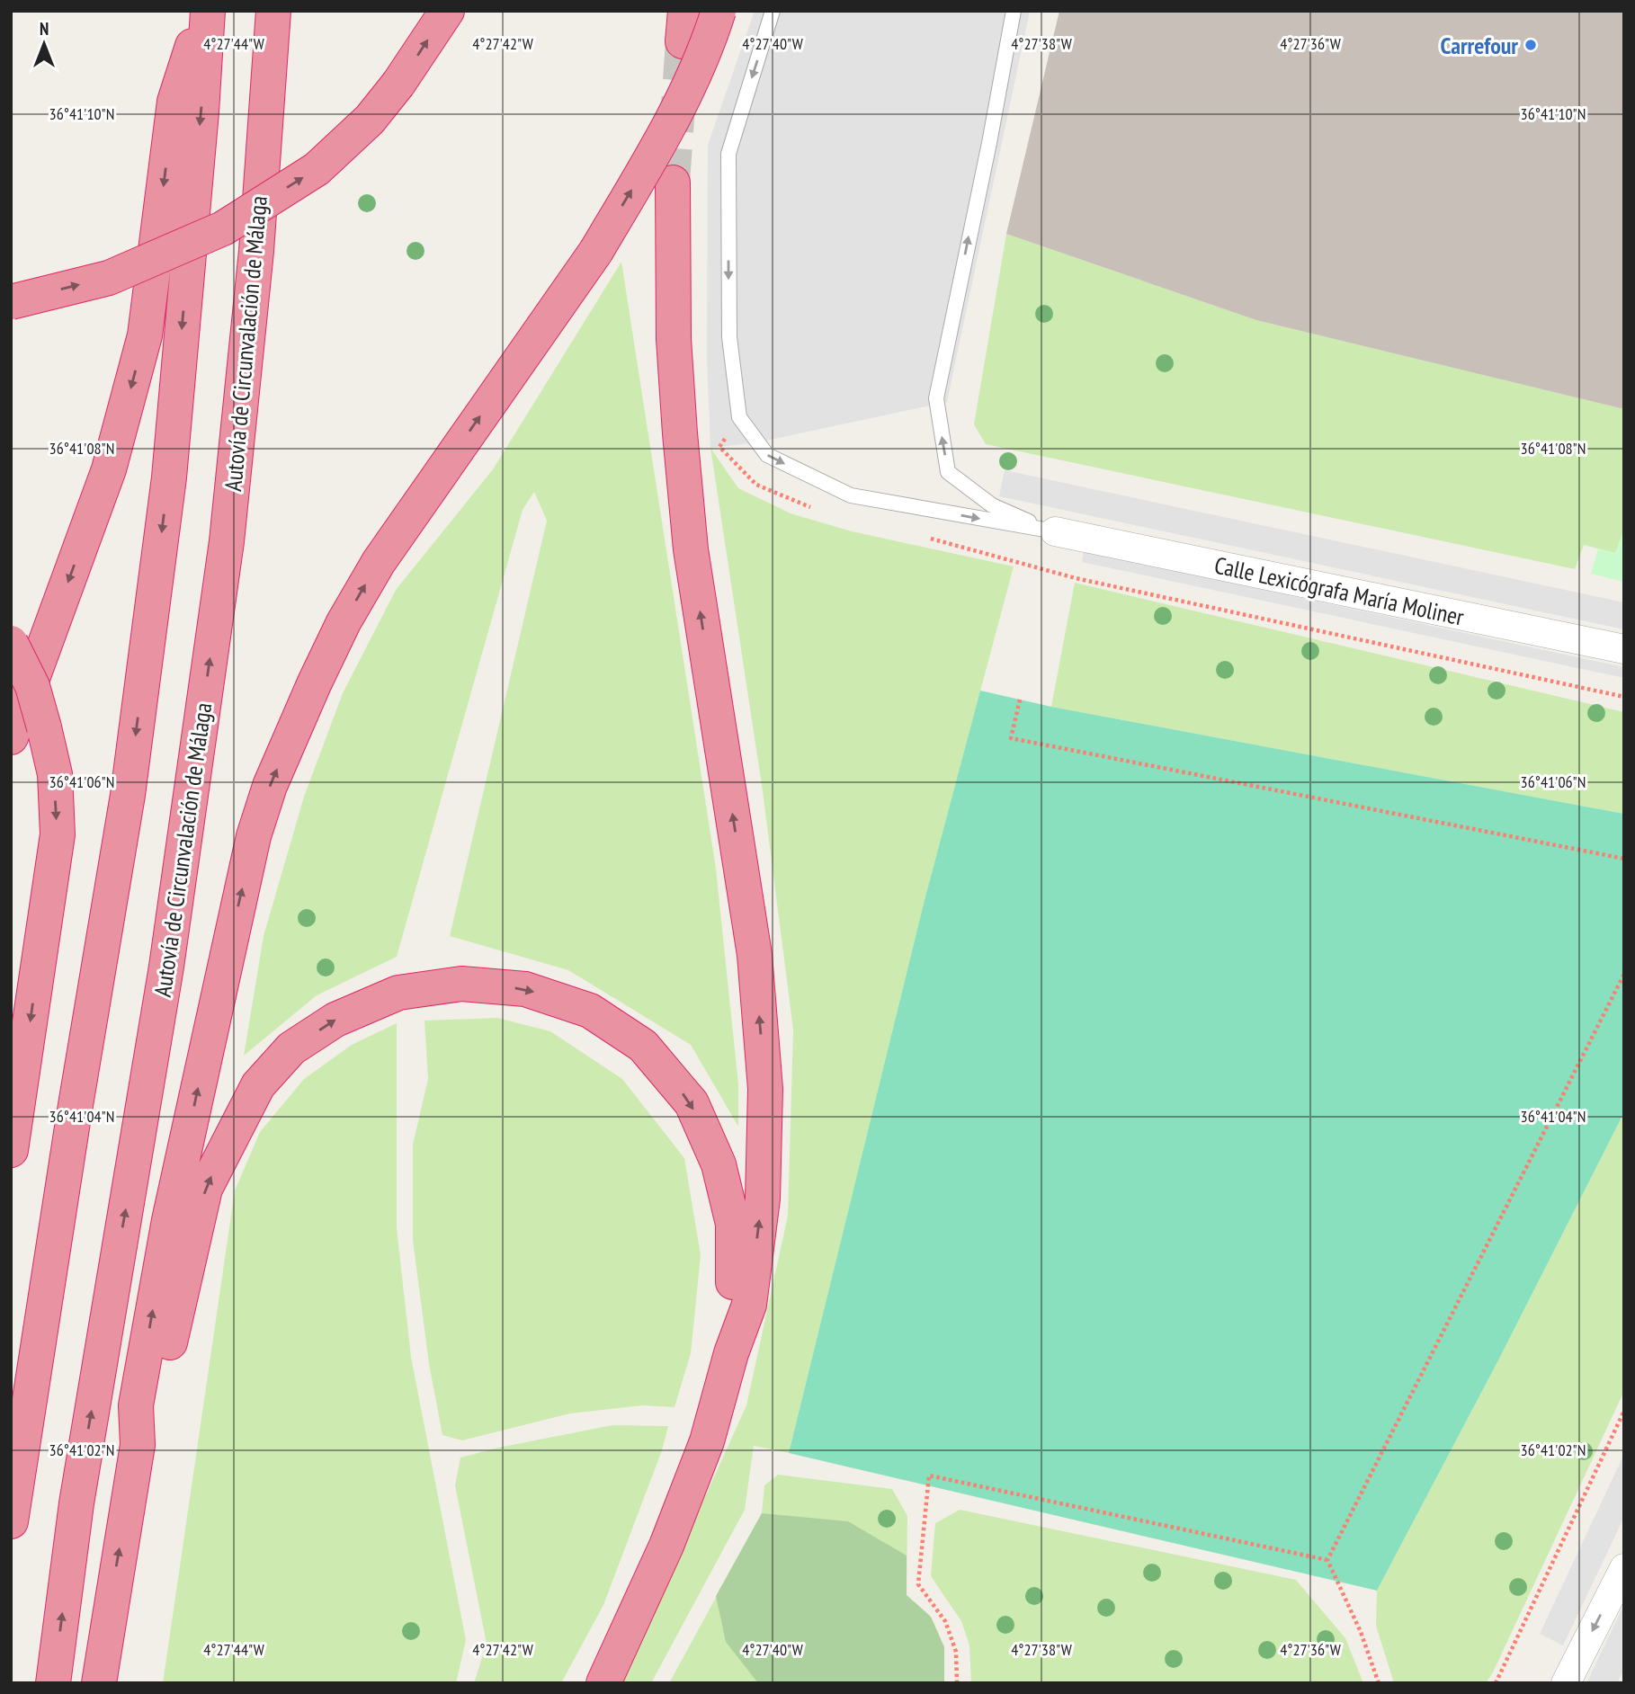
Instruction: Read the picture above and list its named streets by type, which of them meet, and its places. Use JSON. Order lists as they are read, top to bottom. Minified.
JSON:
{"streets":{"highway":["Autovía de Circunvalación de Málaga"],"street":["Calle Lexicógrafa María Moliner"]},"places":["Carrefour"],"north":"top","coordinates":["4°27'44\"W","4°27'42\"W","4°27'40\"W","4°27'38\"W","4°27'36\"W","36°41'10\"N","36°41'08\"N","36°41'06\"N","36°41'04\"N","36°41'02\"N"]}
